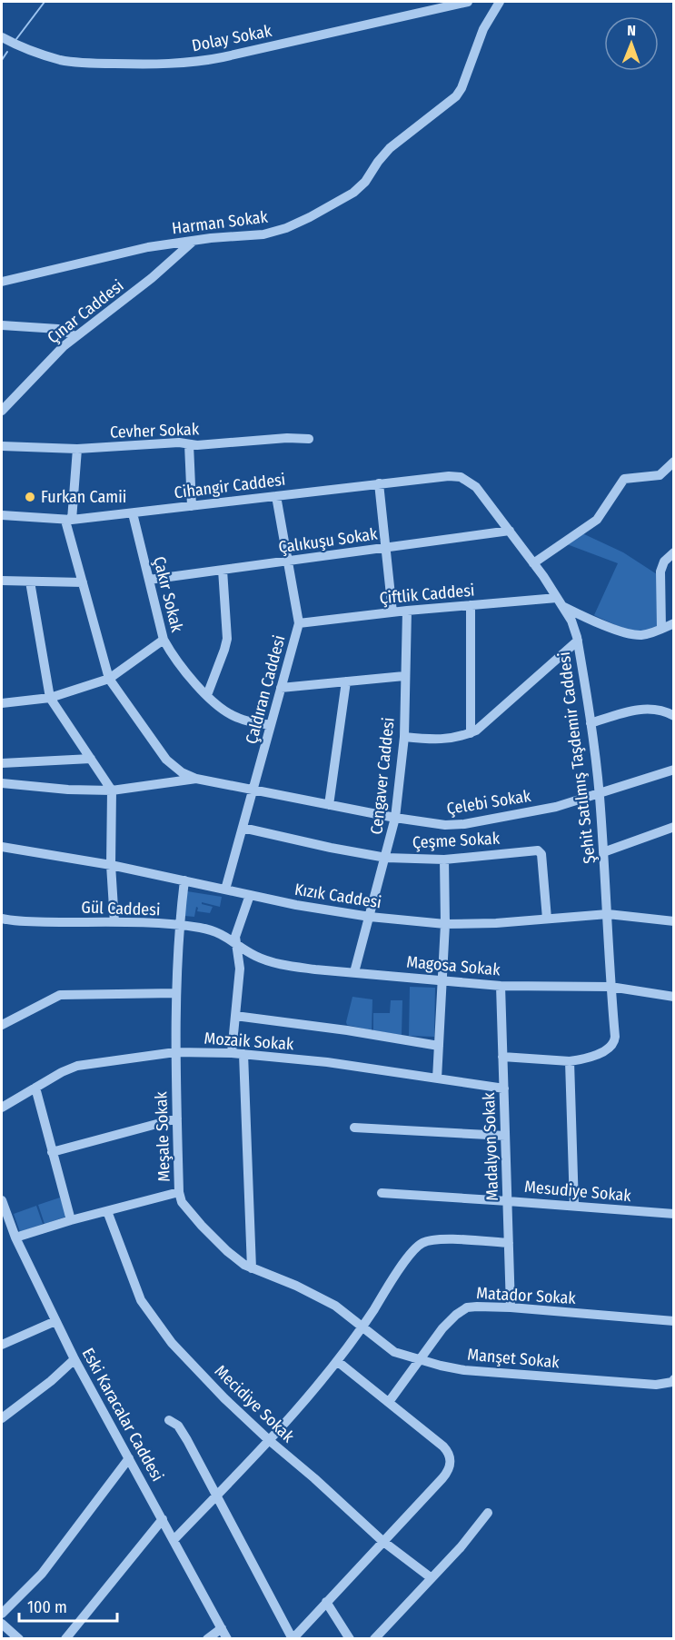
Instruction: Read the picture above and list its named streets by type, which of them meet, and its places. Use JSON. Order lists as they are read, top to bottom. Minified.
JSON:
{"streets":{"street":["Dolay Sokak","Harman Sokak","Çınar Caddesi","Cevher Sokak","Cihangir Caddesi","Çalıkuşu Sokak","Çakır Sokak","Çiftlik Caddesi","Çaldıran Caddesi","Şehit Satılmış Taşdemir Caddesi","Cengaver Caddesi","Çelebi Sokak","Çeşme Sokak","Kızık Caddesi","Gül Caddesi","Magosa Sokak","Mozaik Sokak","Meşale Sokak","Madalyon Sokak","Mesudiye Sokak","Matador Sokak","Manşet Sokak","Mecidiye Sokak","Eski Karacalar Caddesi"]},"crossings":[["Harman Sokak","Çınar Caddesi"],["Cihangir Caddesi","Çakır Sokak"],["Cihangir Caddesi","Çaldıran Caddesi"],["Cihangir Caddesi","Şehit Satılmış Taşdemir Caddesi"],["Çalıkuşu Sokak","Çakır Sokak"],["Çalıkuşu Sokak","Çaldıran Caddesi"],["Çalıkuşu Sokak","Şehit Satılmış Taşdemir Caddesi"],["Çakır Sokak","Çaldıran Caddesi"],["Çiftlik Caddesi","Çaldıran Caddesi"],["Çiftlik Caddesi","Şehit Satılmış Taşdemir Caddesi"],["Çiftlik Caddesi","Cengaver Caddesi"],["Çaldıran Caddesi","Çelebi Sokak"],["Çaldıran Caddesi","Çeşme Sokak"],["Çaldıran Caddesi","Kızık Caddesi"],["Şehit Satılmış Taşdemir Caddesi","Çelebi Sokak"],["Şehit Satılmış Taşdemir Caddesi","Kızık Caddesi"],["Şehit Satılmış Taşdemir Caddesi","Magosa Sokak"],["Cengaver Caddesi","Çelebi Sokak"],["Cengaver Caddesi","Çeşme Sokak"],["Cengaver Caddesi","Kızık Caddesi"],["Cengaver Caddesi","Magosa Sokak"],["Çeşme Sokak","Kızık Caddesi"],["Kızık Caddesi","Meşale Sokak"],["Gül Caddesi","Magosa Sokak"],["Gül Caddesi","Meşale Sokak"],["Magosa Sokak","Madalyon Sokak"],["Mozaik Sokak","Meşale Sokak"],["Mozaik Sokak","Madalyon Sokak"],["Meşale Sokak","Manşet Sokak"],["Madalyon Sokak","Mesudiye Sokak"],["Madalyon Sokak","Matador Sokak"],["Matador Sokak","Manşet Sokak"]],"places":["Furkan Camii"],"scale_bar":"100 m","north":"top"}
